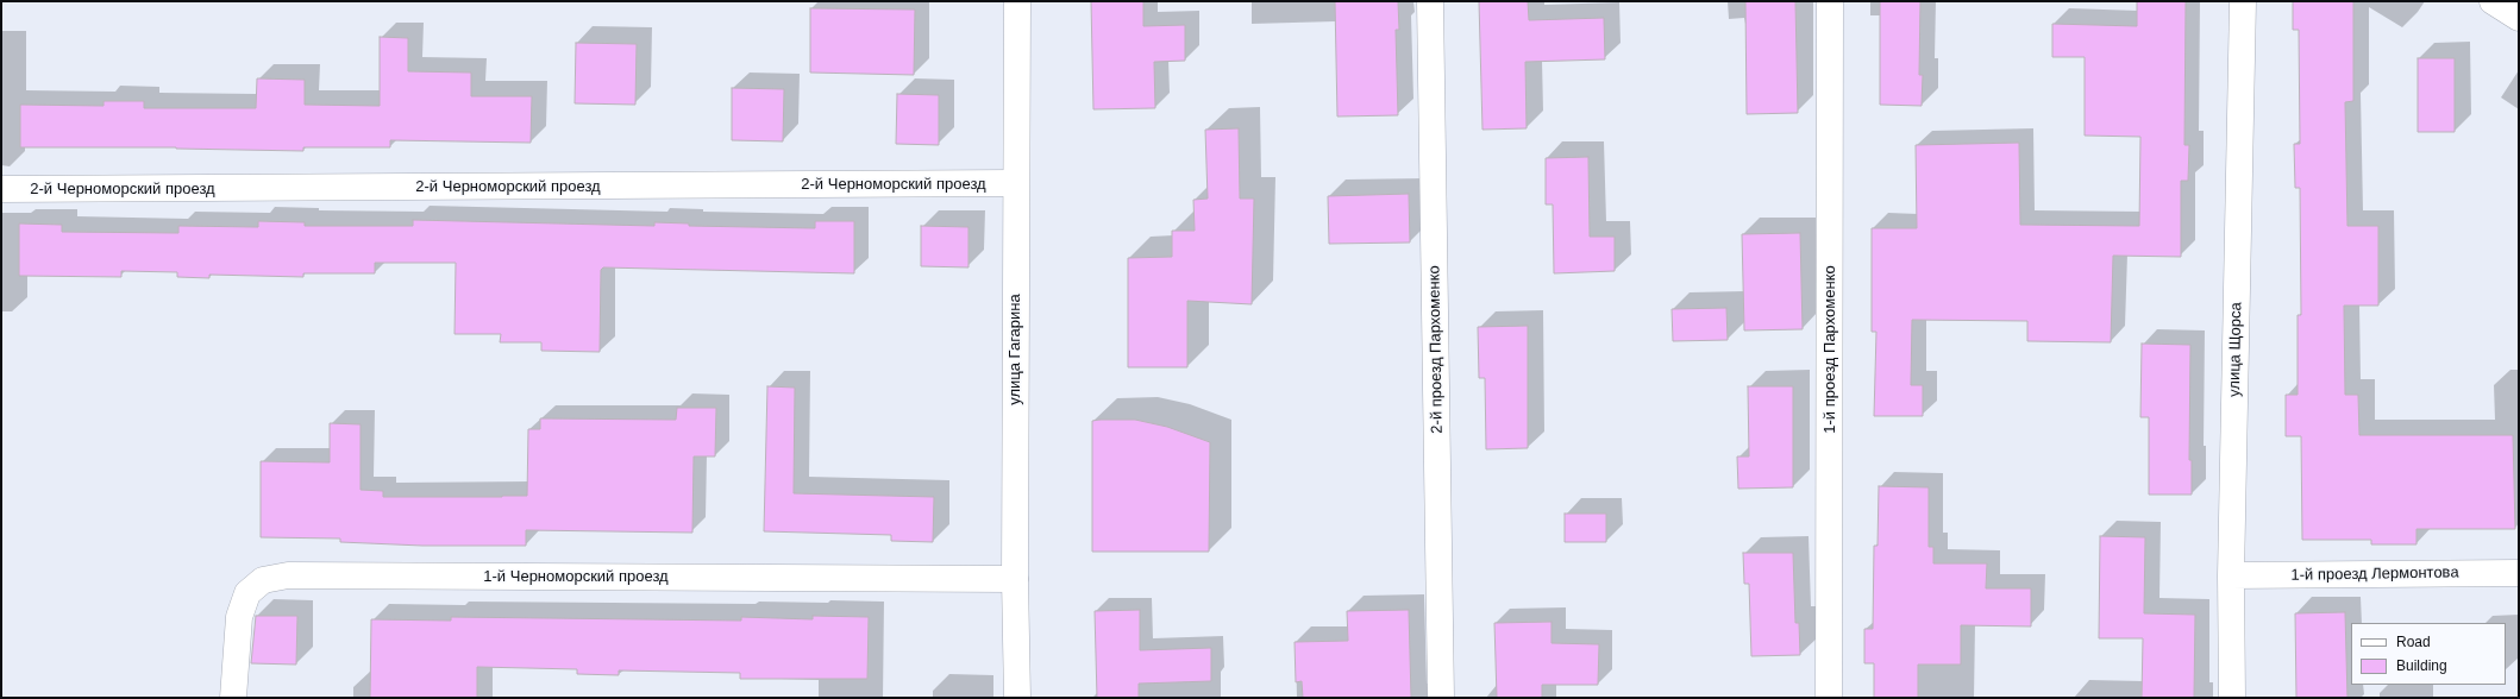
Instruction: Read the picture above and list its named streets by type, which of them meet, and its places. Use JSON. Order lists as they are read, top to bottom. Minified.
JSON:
{"streets":{"street":["2-й Черноморский проезд","улица Гагарина","2-й проезд Пархоменко","1-й проезд Пархоменко","улица Щорса","1-й проезд Лермонтова","1-й Черноморский проезд"]},"crossings":[["2-й Черноморский проезд","улица Гагарина"],["улица Гагарина","1-й Черноморский проезд"],["улица Щорса","1-й проезд Лермонтова"]],"legend":["Road","Building"]}
